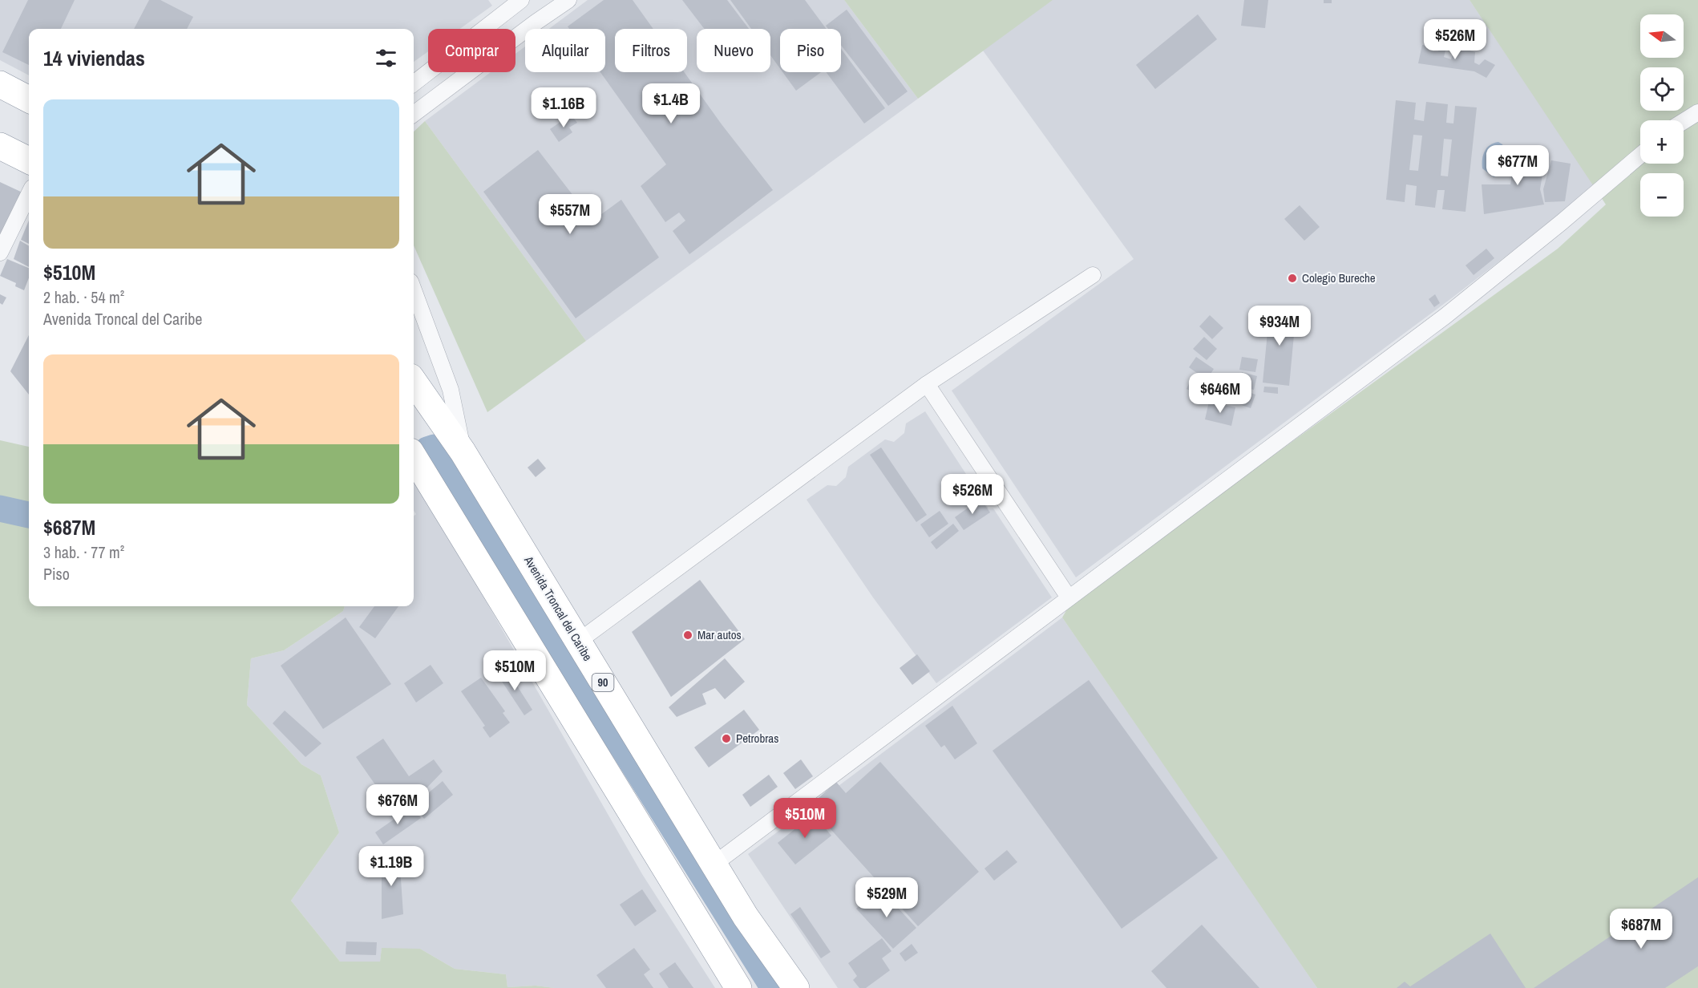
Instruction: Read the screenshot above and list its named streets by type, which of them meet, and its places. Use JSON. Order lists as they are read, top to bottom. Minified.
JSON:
{"streets":{"highway":["Avenida Troncal del Caribe","90"]},"places":["Colegio Bureche","Mar autos","Petrobras"],"north":"left","page":{"map_buttons":["+","−"],"price":["$526M","$1.4B","$1.16B","$677M","$557M","$934M","$646M","$526M","$510M","$676M","$510M","$1.19B","$529M","$687M"],"chip":["Comprar","Alquilar","Filtros","Nuevo","Piso"],"heading":"14 viviendas","list":[{"name":"$510M","note":"2 hab. · 54 m² · Avenida Troncal del Caribe"},{"name":"$687M","note":"3 hab. · 77 m² · Piso"}]}}
